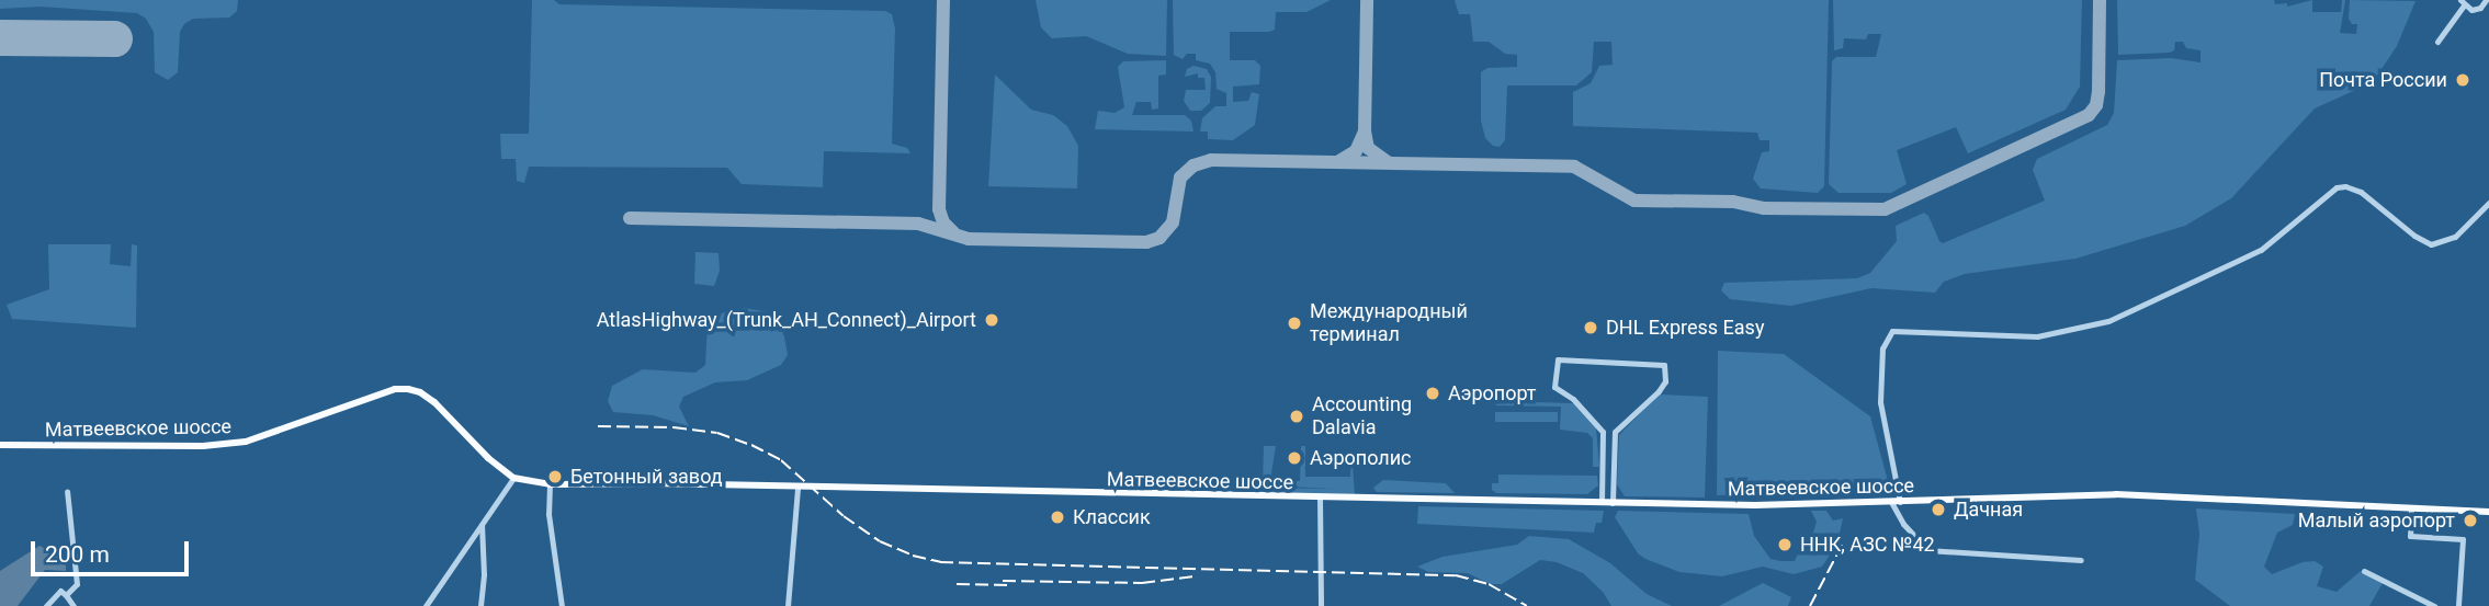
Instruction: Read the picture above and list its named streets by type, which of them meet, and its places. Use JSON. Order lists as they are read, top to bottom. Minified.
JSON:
{"streets":{"main road":["Матвеевское шоссе"]},"places":["Почта России","AtlasHighway_(Trunk_AH_Connect)_Airport","Международный терминал","DHL Express Easy","Аэропорт","Accounting Dalavia","Аэрополис","Бетонный завод","Дачная","Классик","Малый аэропорт","ННК, АЗС №42"],"scale_bar":"200 m"}
